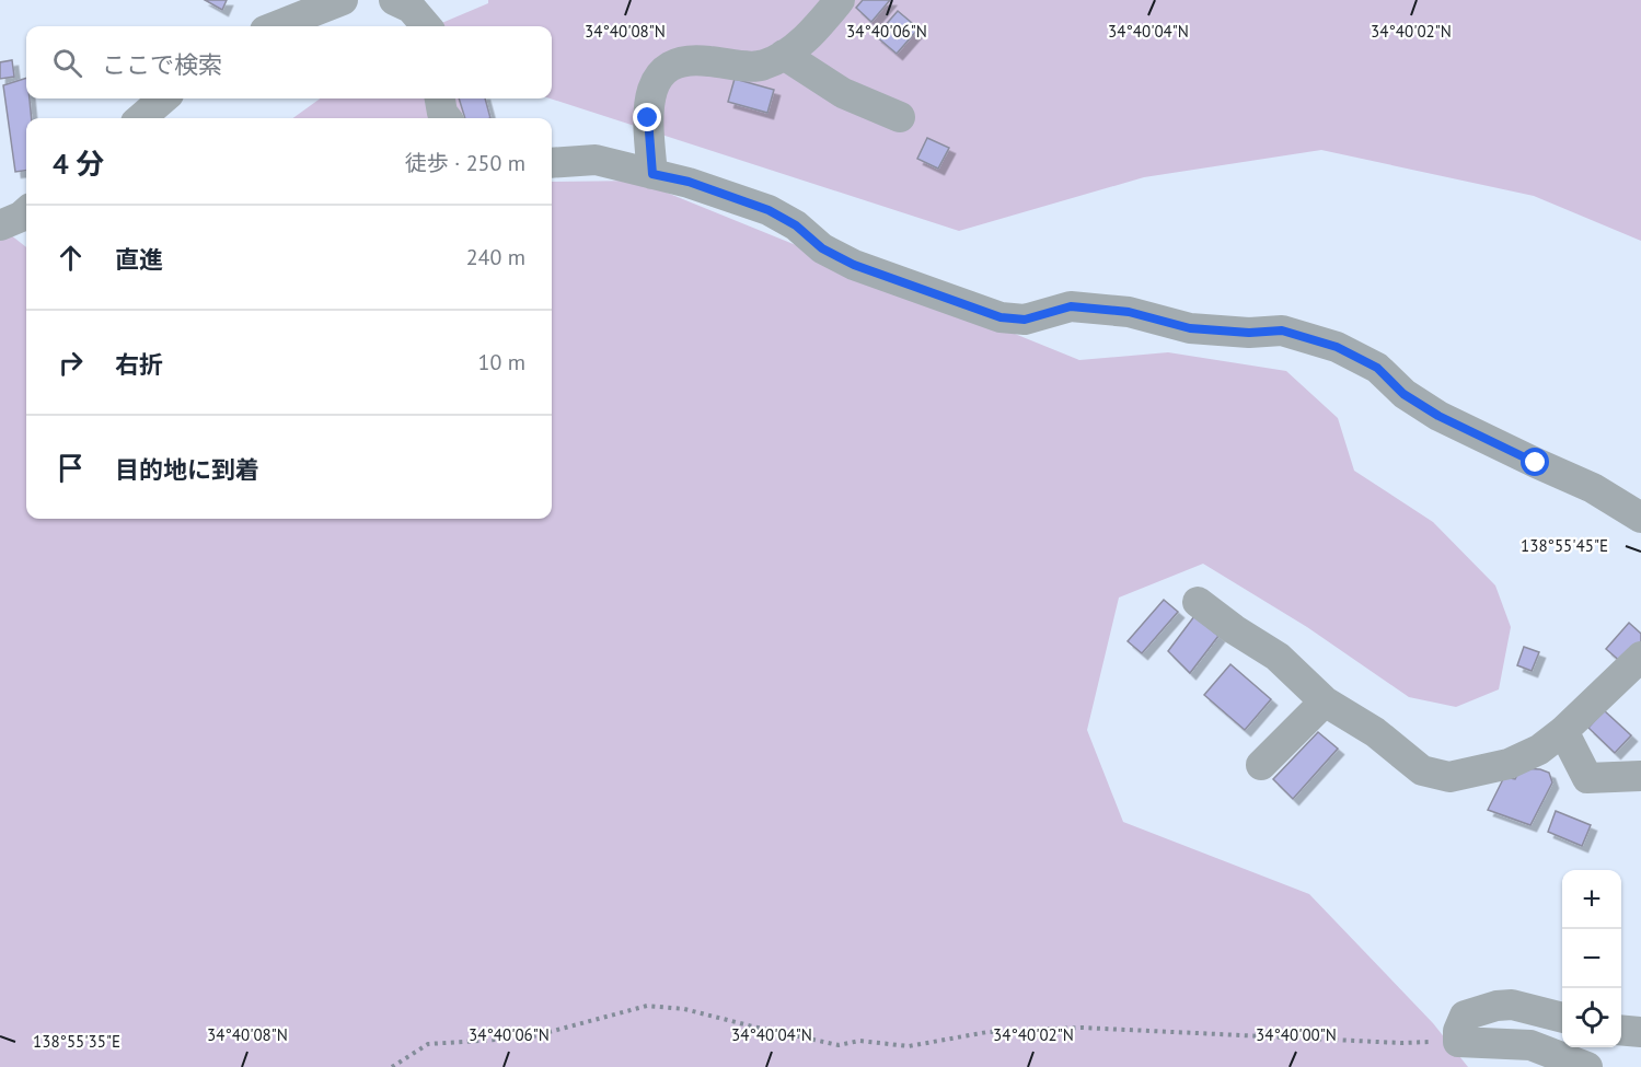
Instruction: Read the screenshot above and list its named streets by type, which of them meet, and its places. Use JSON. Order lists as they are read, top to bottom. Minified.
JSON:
{"page":{"search":"ここで検索","heading":["4 分","徒歩 · 250 m"],"list":[["直進","240 m"],["右折","10 m"],"目的地に到着"],"map_buttons":["+","−"]},"coordinates":["34°40'08\"N","34°40'06\"N","34°40'04\"N","34°40'02\"N","138°55'45\"E","34°40'00\"N","138°55'35\"E"]}
